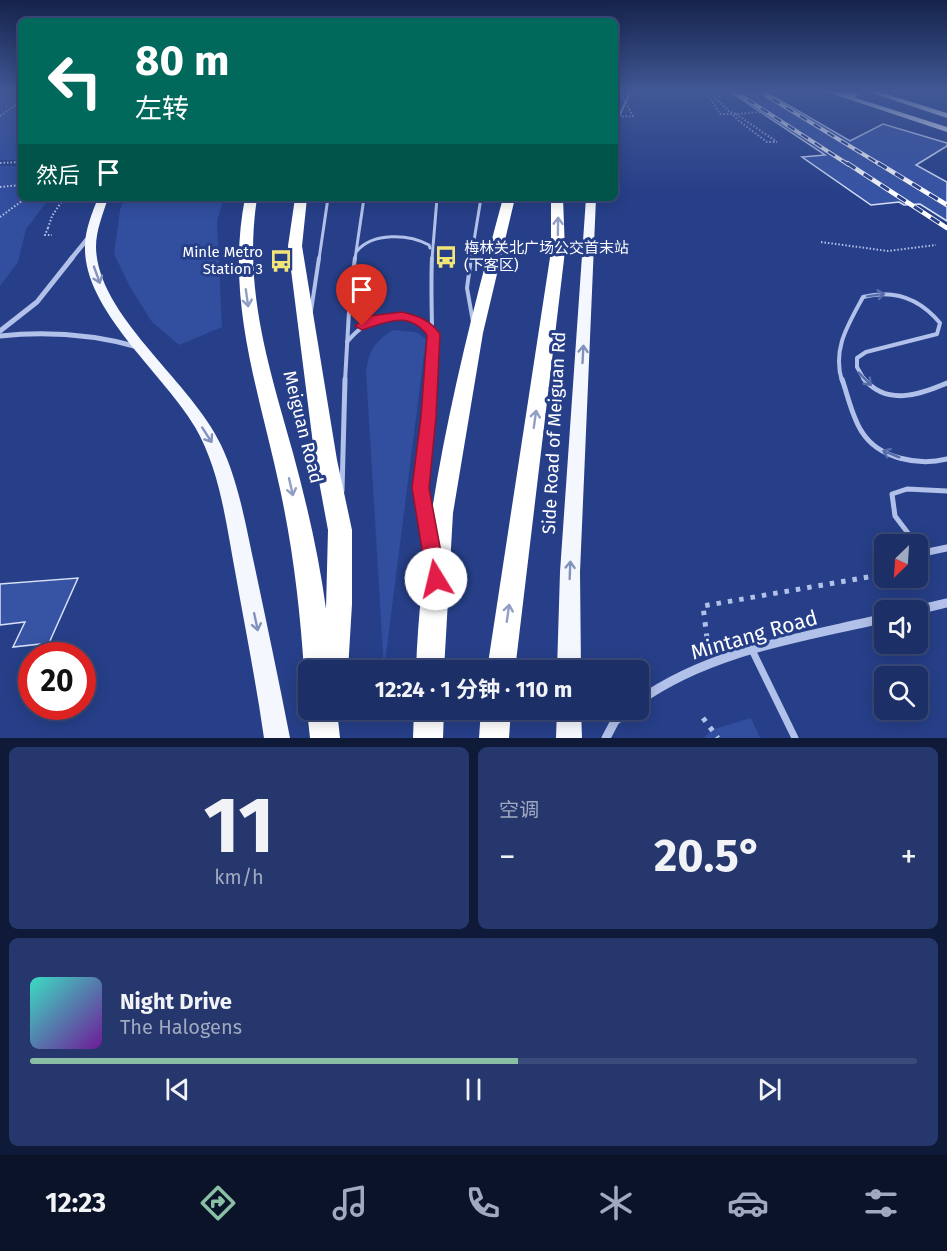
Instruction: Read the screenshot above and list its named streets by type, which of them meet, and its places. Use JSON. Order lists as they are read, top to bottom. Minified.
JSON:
{"streets":{"highway":["Meiguan Road"],"main road":["Side Road of Meiguan Rd"],"street":["Mintang Road"]},"one_way":["Side Road of Meiguan Rd"],"places":{"bus stop":["梅林关北广场公交首末站 (下客区)","Minle Metro Station 3"]},"north":"bottom left","page":{"turn":["80 m","左转"],"then":"然后","limit":"20","trip":"12:24 · 1 分钟 · 110 m","tile":[["11","km/h"],"空调"],"heat":["−","20.5°","+"],"song":["Night Drive","The Halogens"],"tabs":"12:23"}}
